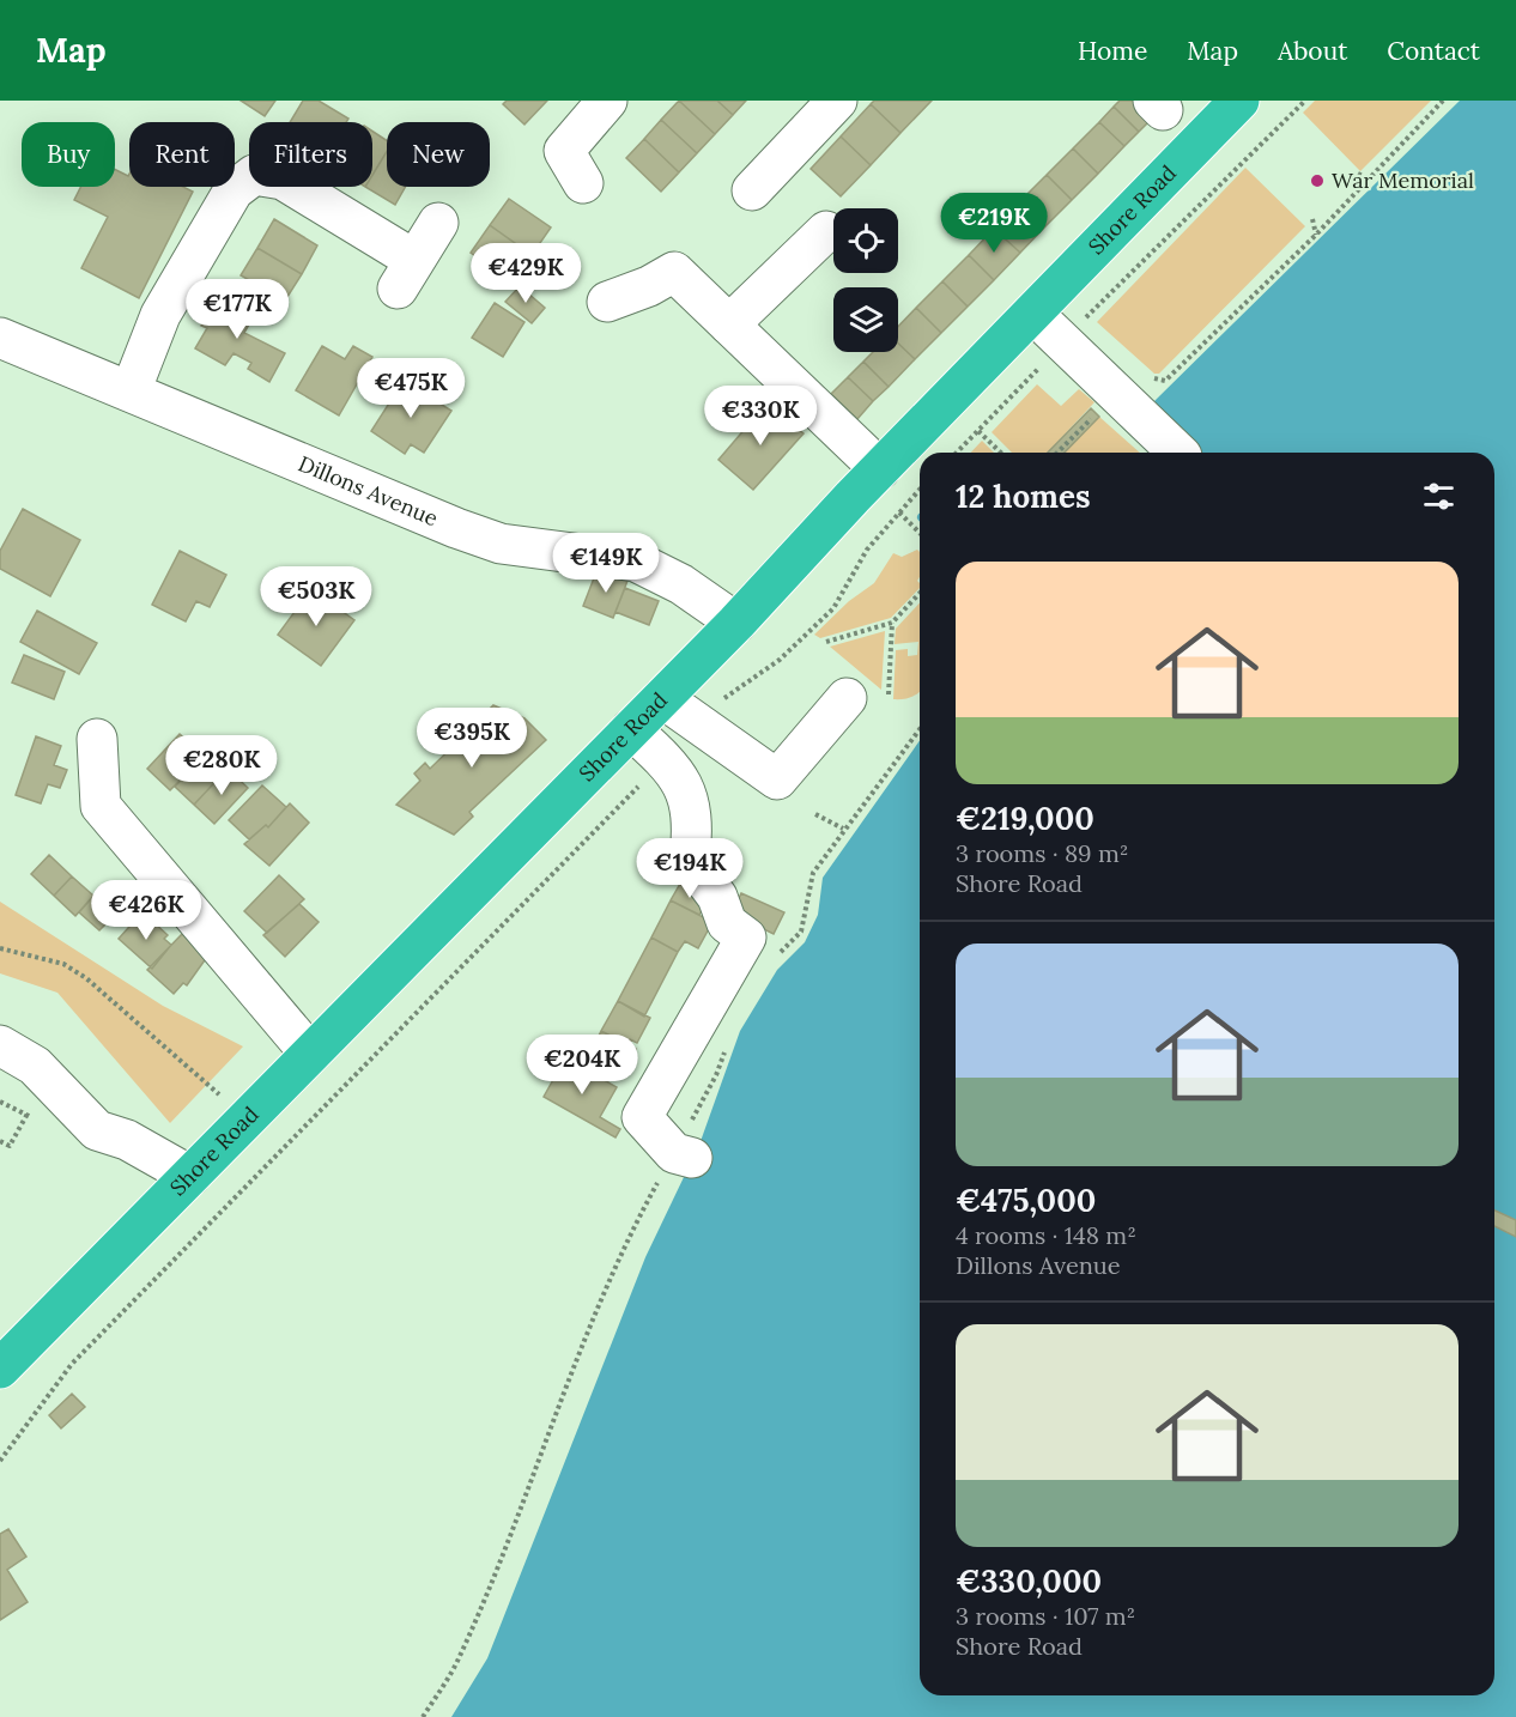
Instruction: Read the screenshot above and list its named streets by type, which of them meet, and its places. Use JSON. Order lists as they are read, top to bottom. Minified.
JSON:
{"streets":{"highway":["Shore Road"],"street":["Dillons Avenue"]},"crossings":[["Shore Road","Dillons Avenue"]],"places":["War Memorial"],"page":{"header":"Map","nav":["Home","Map","About","Contact"],"chip":["Buy","Rent","Filters","New"],"price":["€219K","€429K","€177K","€475K","€330K","€149K","€503K","€395K","€280K","€194K","€426K","€204K"],"heading":"12 homes","list":[{"name":"€219,000","note":"3 rooms · 89 m² · Shore Road"},{"name":"€475,000","note":"4 rooms · 148 m² · Dillons Avenue"},{"name":"€330,000","note":"3 rooms · 107 m² · Shore Road"}]}}
